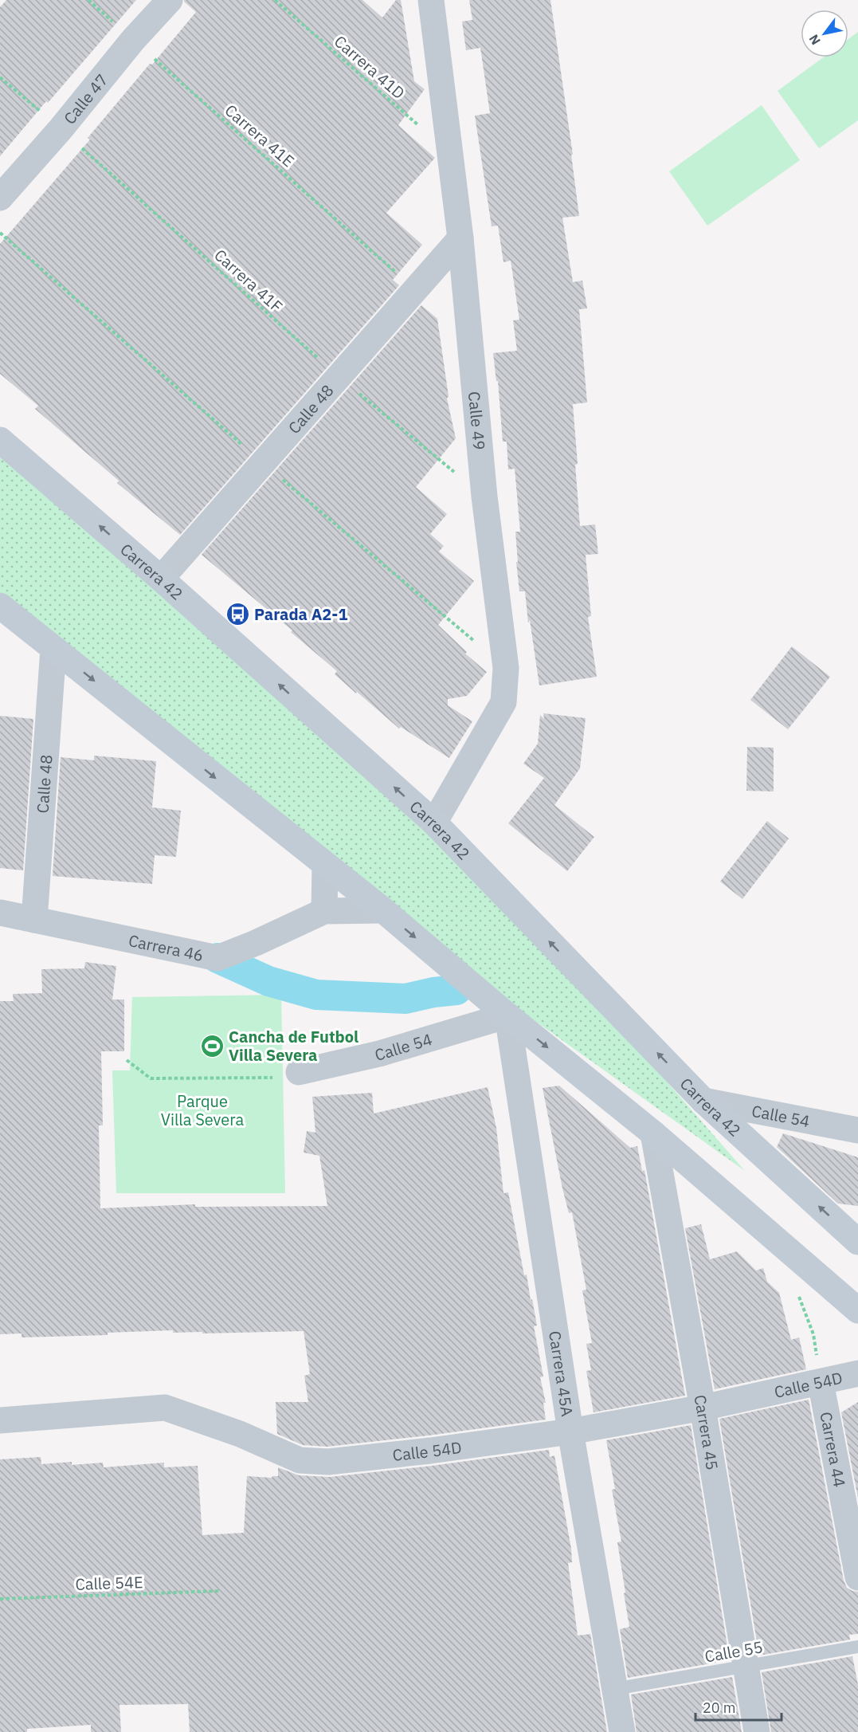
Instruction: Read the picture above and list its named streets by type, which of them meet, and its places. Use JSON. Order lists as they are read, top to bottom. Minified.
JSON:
{"streets":{"street":["Calle 47","Calle 48","Calle 49","Carrera 42","Carrera 46","Calle 54","Carrera 45A","Calle 54D","Carrera 45","Carrera 44"],"lane":["Calle 55"],"path":["Carrera 41D","Carrera 41E","Carrera 41F","Calle 54E"]},"crossings":[["Carrera 41D","Calle 49"],["Calle 47","Carrera 41E"],["Calle 47","Carrera 41F"],["Carrera 41E","Calle 48"],["Carrera 41F","Calle 48"],["Carrera 41F","Calle 49"],["Calle 48","Calle 49"],["Calle 48","Carrera 42"],["Calle 48","Carrera 46"],["Calle 49","Carrera 42"],["Carrera 42","Calle 54"],["Calle 54","Carrera 45A"],["Carrera 45A","Calle 54D"],["Carrera 45A","Calle 55"],["Calle 54D","Carrera 45"],["Calle 54D","Carrera 44"],["Carrera 45","Calle 55"]],"parks":["Parque Villa Severa"],"places":{"bus stop":["Parada A2-1"],"sports":["Cancha de Futbol Villa Severa"]},"scale_bar":"20 m","north":"bottom left"}
